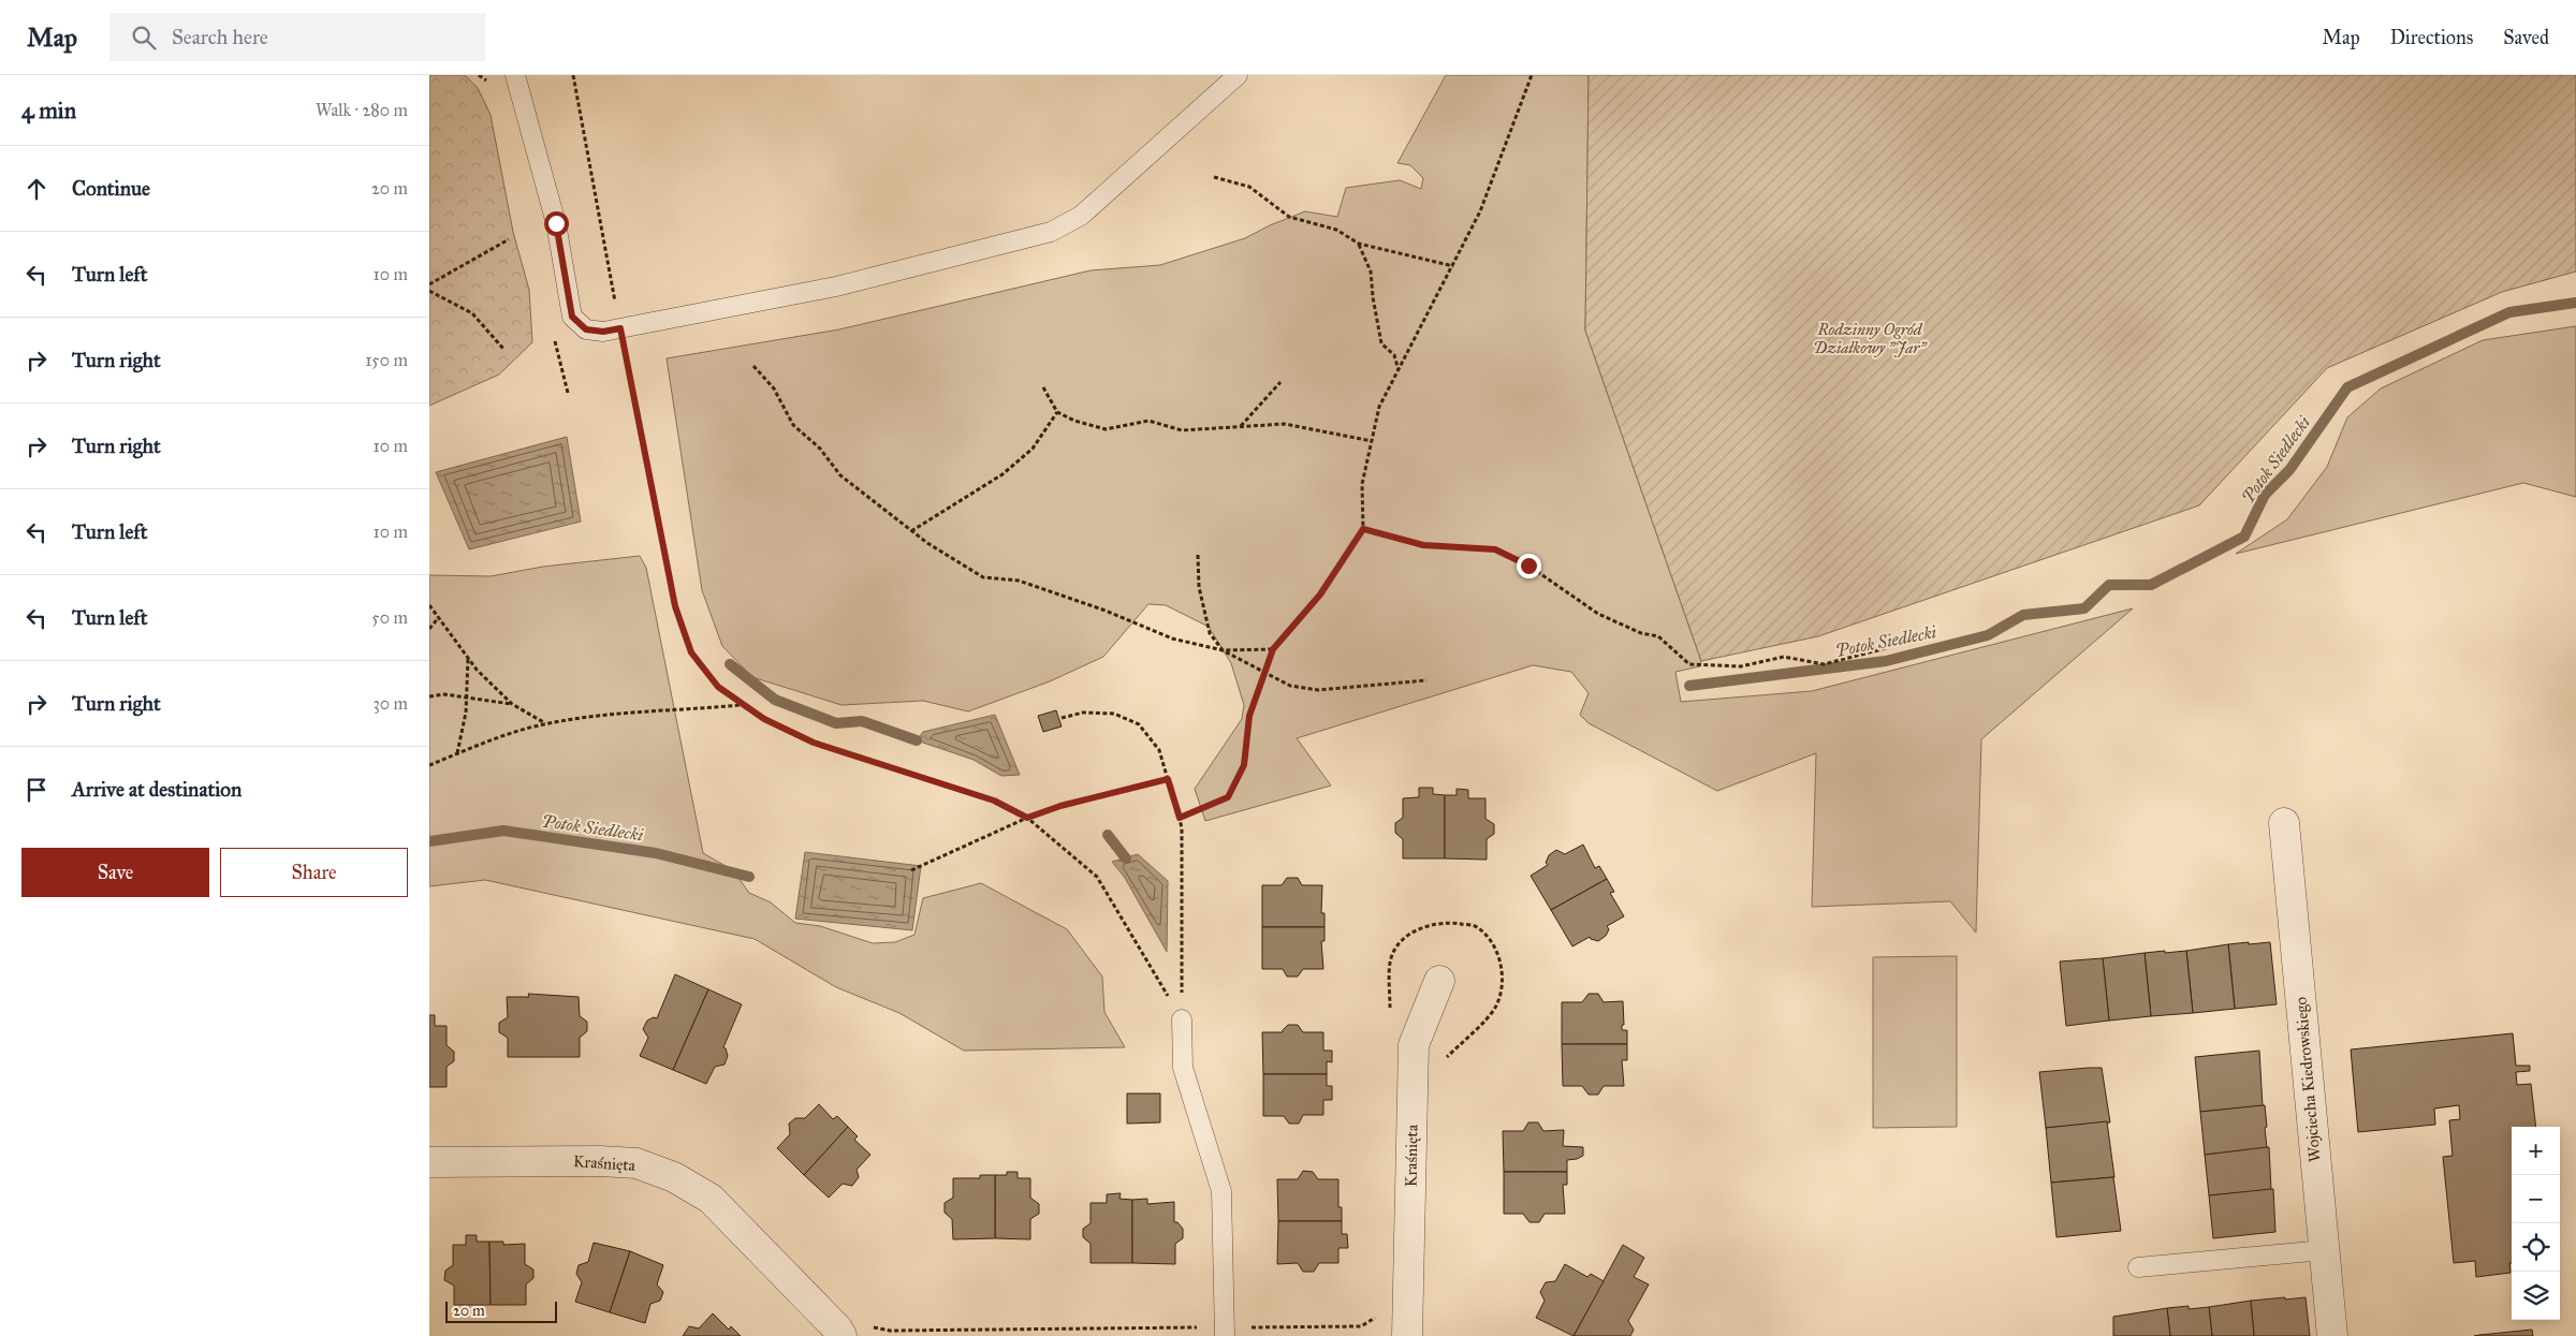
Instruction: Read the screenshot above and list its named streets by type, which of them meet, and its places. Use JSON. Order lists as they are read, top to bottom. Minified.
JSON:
{"streets":{"street":["Wojciecha Kiedrowskiego","Kraśnięta"]},"water":["Potok Siedlecki"],"parks":["Rodzinny Ogród Działkowy \"Jar\""],"scale_bar":"20 m","page":{"header":"Map","search":"Search here","nav":["Map","Directions","Saved"],"heading":["4 min","Walk · 280 m"],"list":[["Continue","20 m"],["Turn left","10 m"],["Turn right","150 m"],["Turn right","10 m"],["Turn left","10 m"],["Turn left","50 m"],["Turn right","30 m"],"Arrive at destination"],"buttons":["Save","Share"],"map_buttons":["+","−"],"scale":"20 m"}}
